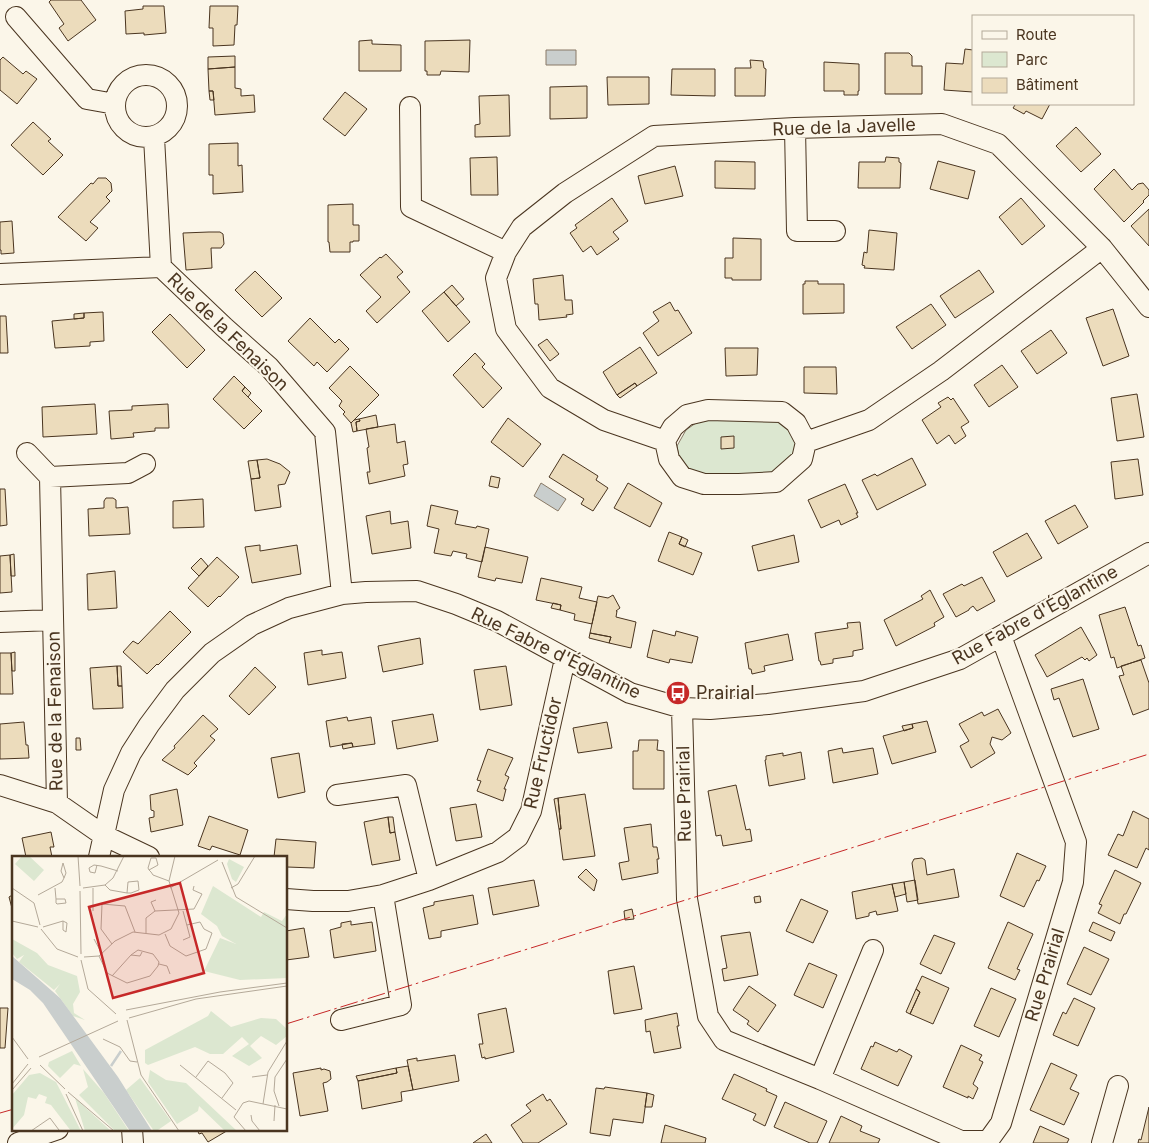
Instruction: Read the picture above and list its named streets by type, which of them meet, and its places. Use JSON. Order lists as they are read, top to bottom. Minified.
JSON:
{"streets":{"street":["Rue de la Javelle","Rue de la Fenaison","Rue Fabre d'Églantine","Rue Fructidor","Rue Prairial"]},"crossings":[["Rue de la Fenaison","Rue Fabre d'Églantine"],["Rue Fabre d'Églantine","Rue Fructidor"],["Rue Fabre d'Églantine","Rue Prairial"]],"places":{"bus stop":["Prairial"]},"legend":["Route","Parc","Bâtiment"]}
